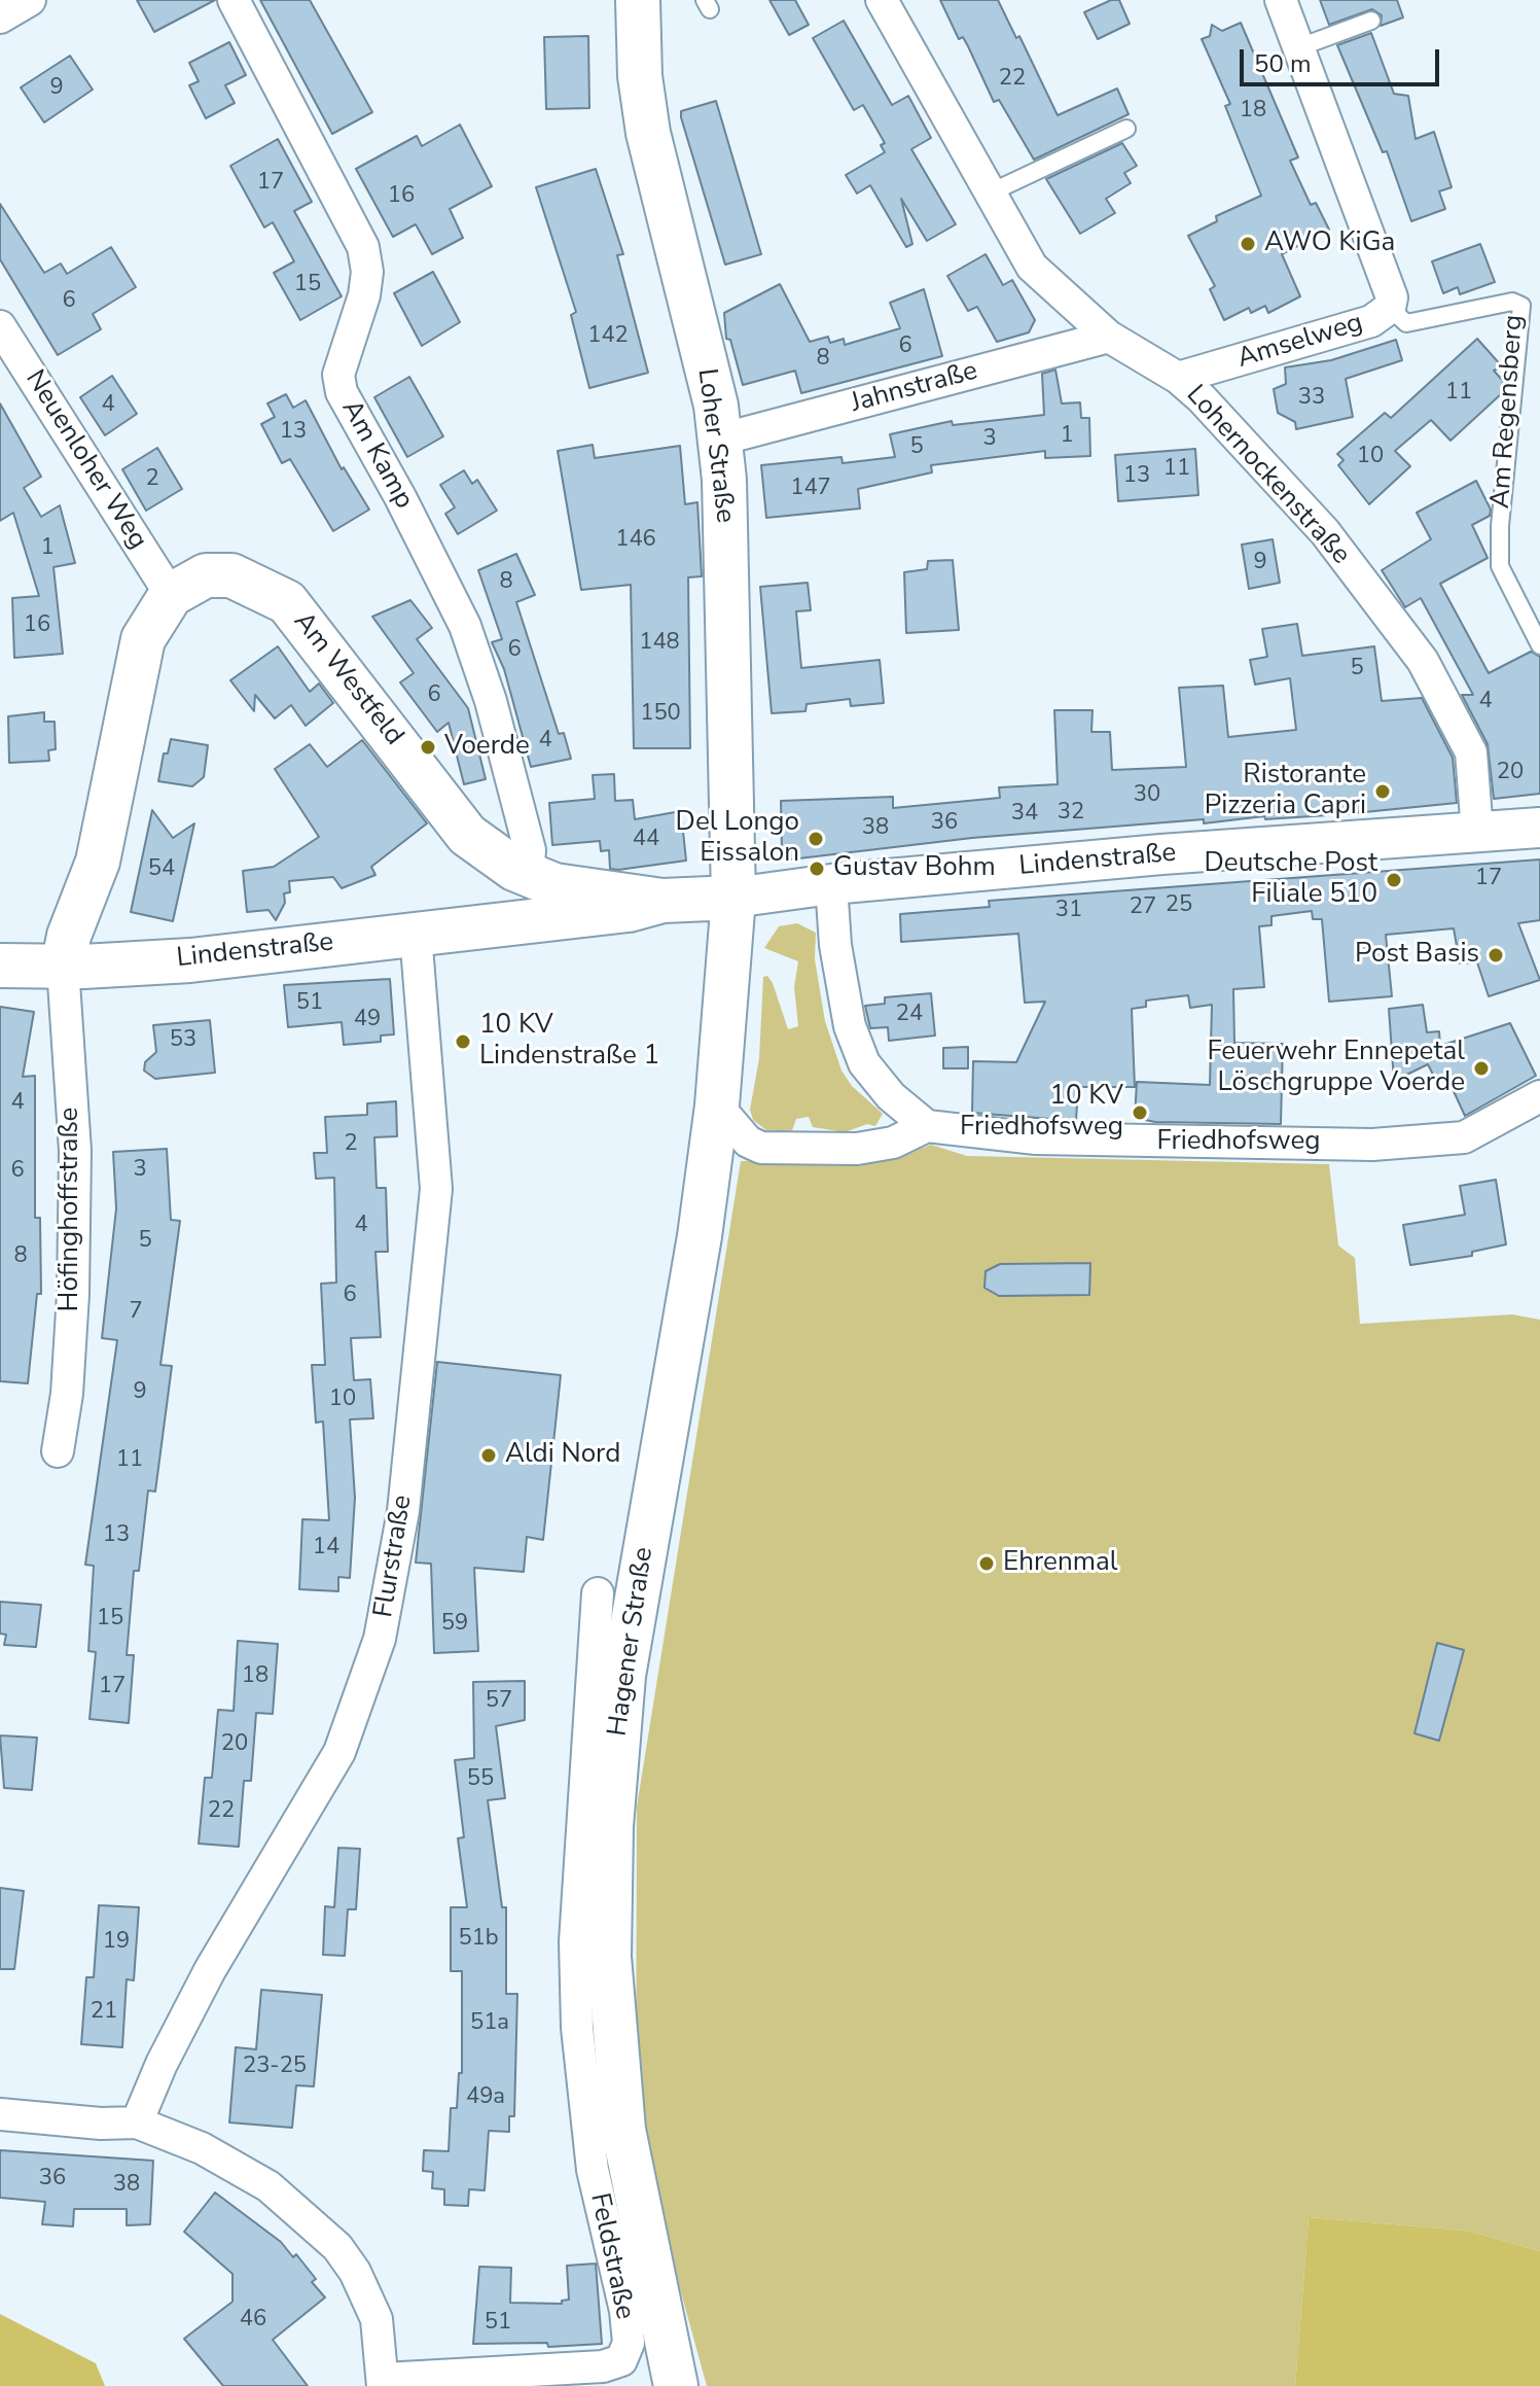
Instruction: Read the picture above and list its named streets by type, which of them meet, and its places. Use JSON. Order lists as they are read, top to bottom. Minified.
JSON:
{"streets":{"main road":["Loher Straße","Am Westfeld","Lindenstraße","Hagener Straße"],"street":["Amselweg","Jahnstraße","Am Kamp","Neuenloher Weg","Lohernockenstraße","Friedhofsweg","Höfinghoffstraße","Flurstraße","Feldstraße"],"lane":["Am Regensberg"]},"crossings":[["Amselweg","Am Regensberg"],["Amselweg","Lohernockenstraße"],["Jahnstraße","Loher Straße"],["Jahnstraße","Lohernockenstraße"],["Loher Straße","Lindenstraße"],["Loher Straße","Hagener Straße"],["Am Kamp","Am Westfeld"],["Neuenloher Weg","Am Westfeld"],["Lohernockenstraße","Lindenstraße"],["Am Westfeld","Lindenstraße"],["Am Westfeld","Höfinghoffstraße"],["Lindenstraße","Höfinghoffstraße"],["Lindenstraße","Flurstraße"],["Lindenstraße","Hagener Straße"],["Flurstraße","Feldstraße"]],"places":["AWO KiGa","Voerde","Ristorante Pizzeria Capri","Del Longo Eissalon","Gustav Bohm","Deutsche Post Filiale 510","Post Basis","10 KV Lindenstraße 1","Feuerwehr Ennepetal Löschgruppe Voerde","10 KV Friedhofsweg","Aldi Nord","Ehrenmal"],"house_numbers":["22","9","18","17","16","15","6","142","6","8","11","33","4","13","1","3","5","10","11","13","2","147","146","1","9","8","16","148","6","5","6","4","150","4","20","30","32","34","36","38","44","54","17","25","27","31","51","24","49","53","4","2","3","6","4","5","8","6","7","9","10","11","13","14","15","59","18","17","57","20","55","22","51b","19","21","51a","23-25","49a","36","38","46","51"],"scale_bar":"50 m"}
